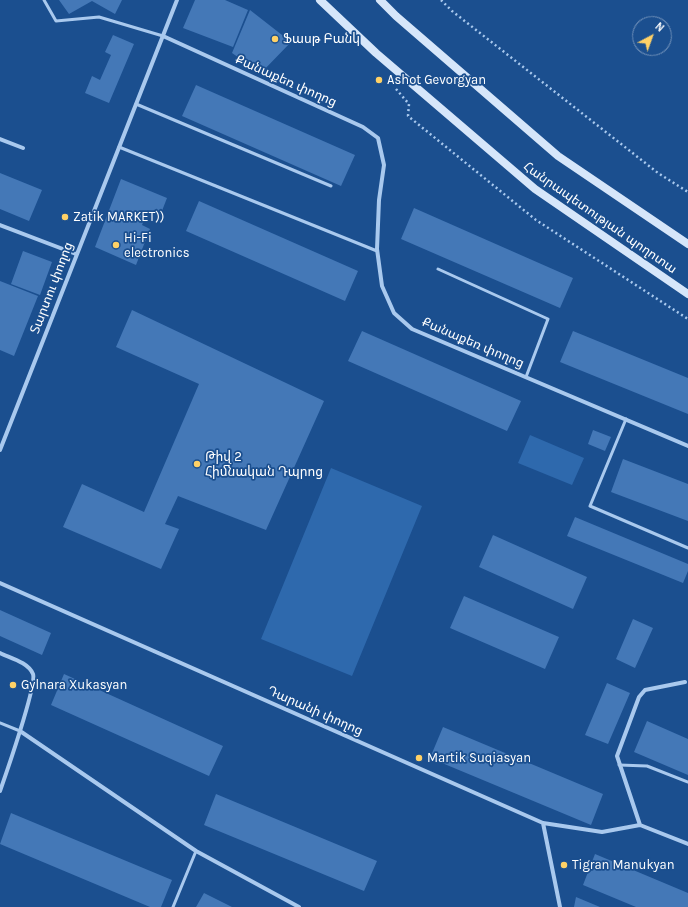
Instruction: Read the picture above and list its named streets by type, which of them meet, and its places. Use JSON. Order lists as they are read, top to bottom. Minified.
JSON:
{"streets":{"main road":["Հանրապետության պողոտա"],"street":["Քանաքեռ փողոց","Տարտու փողոց","Դարանի փողոց"]},"crossings":[["Քանաքեռ փողոց","Տարտու փողոց"]],"places":["Ֆասթ Բանկ","Ashot Gevorgyan","Zatik MARKET))","Hi-Fi electronics","Թիվ 2 Հիմնական Դպրոց","Gylnara Xukasyan","Martik Suqiasyan","Tigran Manukyan"],"north":"top right"}
